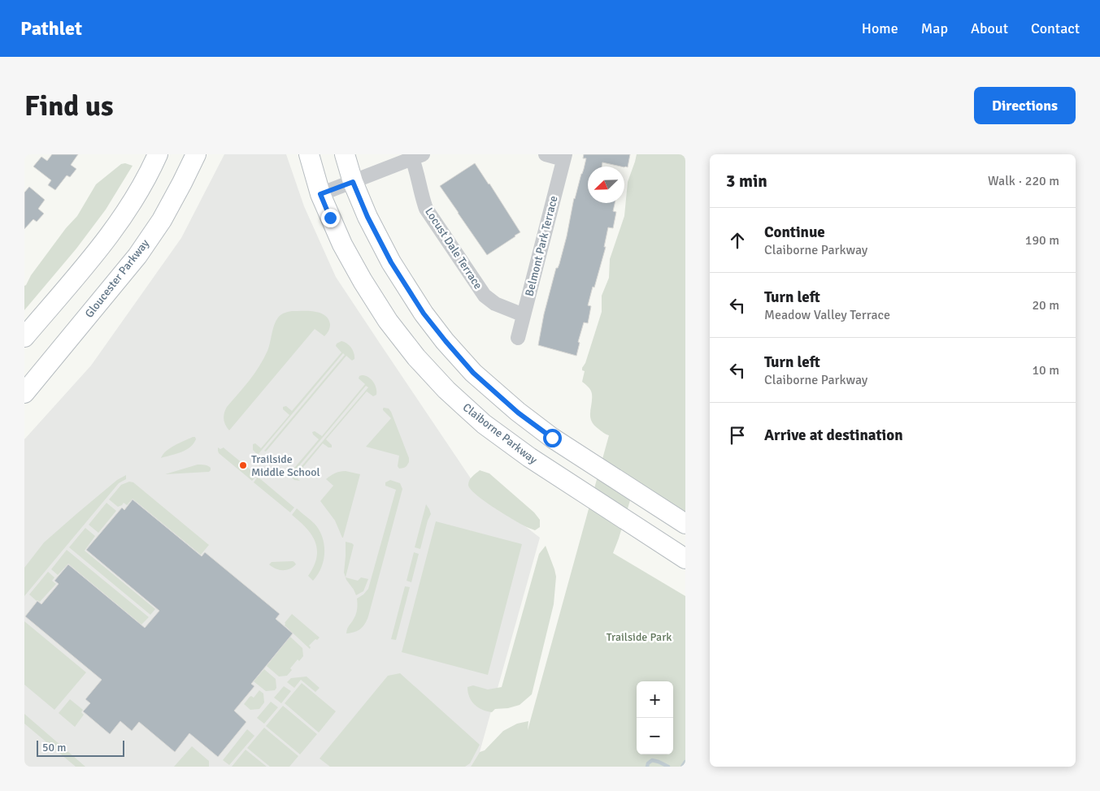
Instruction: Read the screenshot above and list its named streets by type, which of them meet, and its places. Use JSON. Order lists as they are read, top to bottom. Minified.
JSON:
{"streets":{"main road":["Gloucester Parkway","Claiborne Parkway"],"street":["Belmont Park Terrace","Locust Dale Terrace"]},"crossings":[["Belmont Park Terrace","Locust Dale Terrace"]],"parks":["Trailside Park"],"places":["Trailside Middle School"],"scale_bar":"50 m","north":"bottom left","page":{"header":"Pathlet","nav":["Home","Map","About","Contact"],"buttons":"Directions","title":"Find us","heading":["3 min","Walk · 220 m"],"list":[["Continue","Claiborne Parkway","190 m"],["Turn left","Meadow Valley Terrace","20 m"],["Turn left","Claiborne Parkway","10 m"],"Arrive at destination"],"map_buttons":["+","−"],"scale":"50 m"}}
